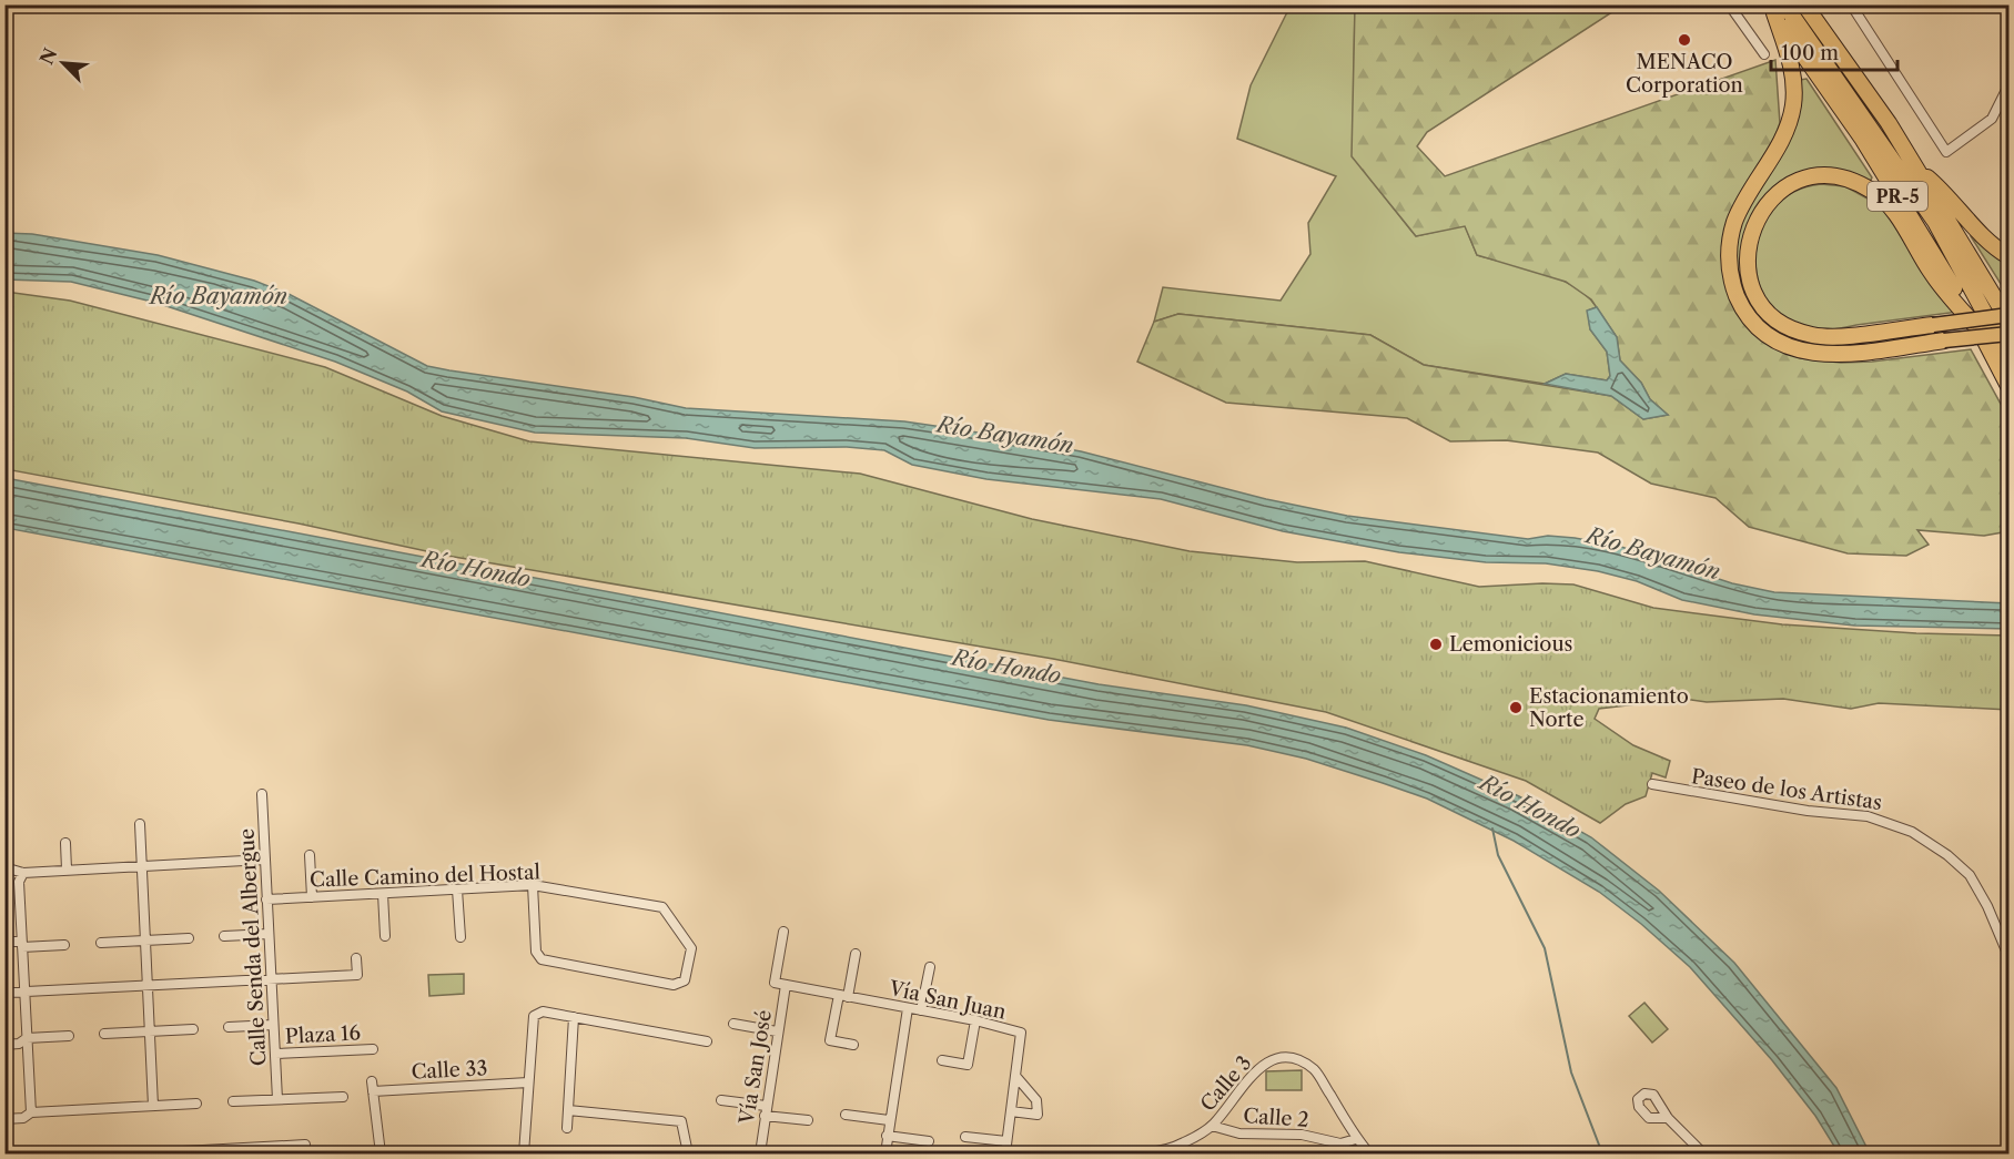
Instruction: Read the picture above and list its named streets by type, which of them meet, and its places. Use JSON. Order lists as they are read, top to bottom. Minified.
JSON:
{"streets":{"highway":["PR-5"],"street":["Paseo de los Artistas","Calle Camino del Hostal","Calle Senda del Albergue","Vía San Juan","Plaza 16","Vía San José","Calle 33","Calle 3","Calle 2"]},"crossings":[["Calle Camino del Hostal","Calle Senda del Albergue"],["Calle Senda del Albergue","Plaza 16"],["Vía San Juan","Vía San José"],["Calle 3","Calle 2"]],"water":["Río Bayamón","Río Hondo"],"places":["MENACO Corporation","Lemonicious","Estacionamiento Norte"],"scale_bar":"100 m","north":"top left"}
